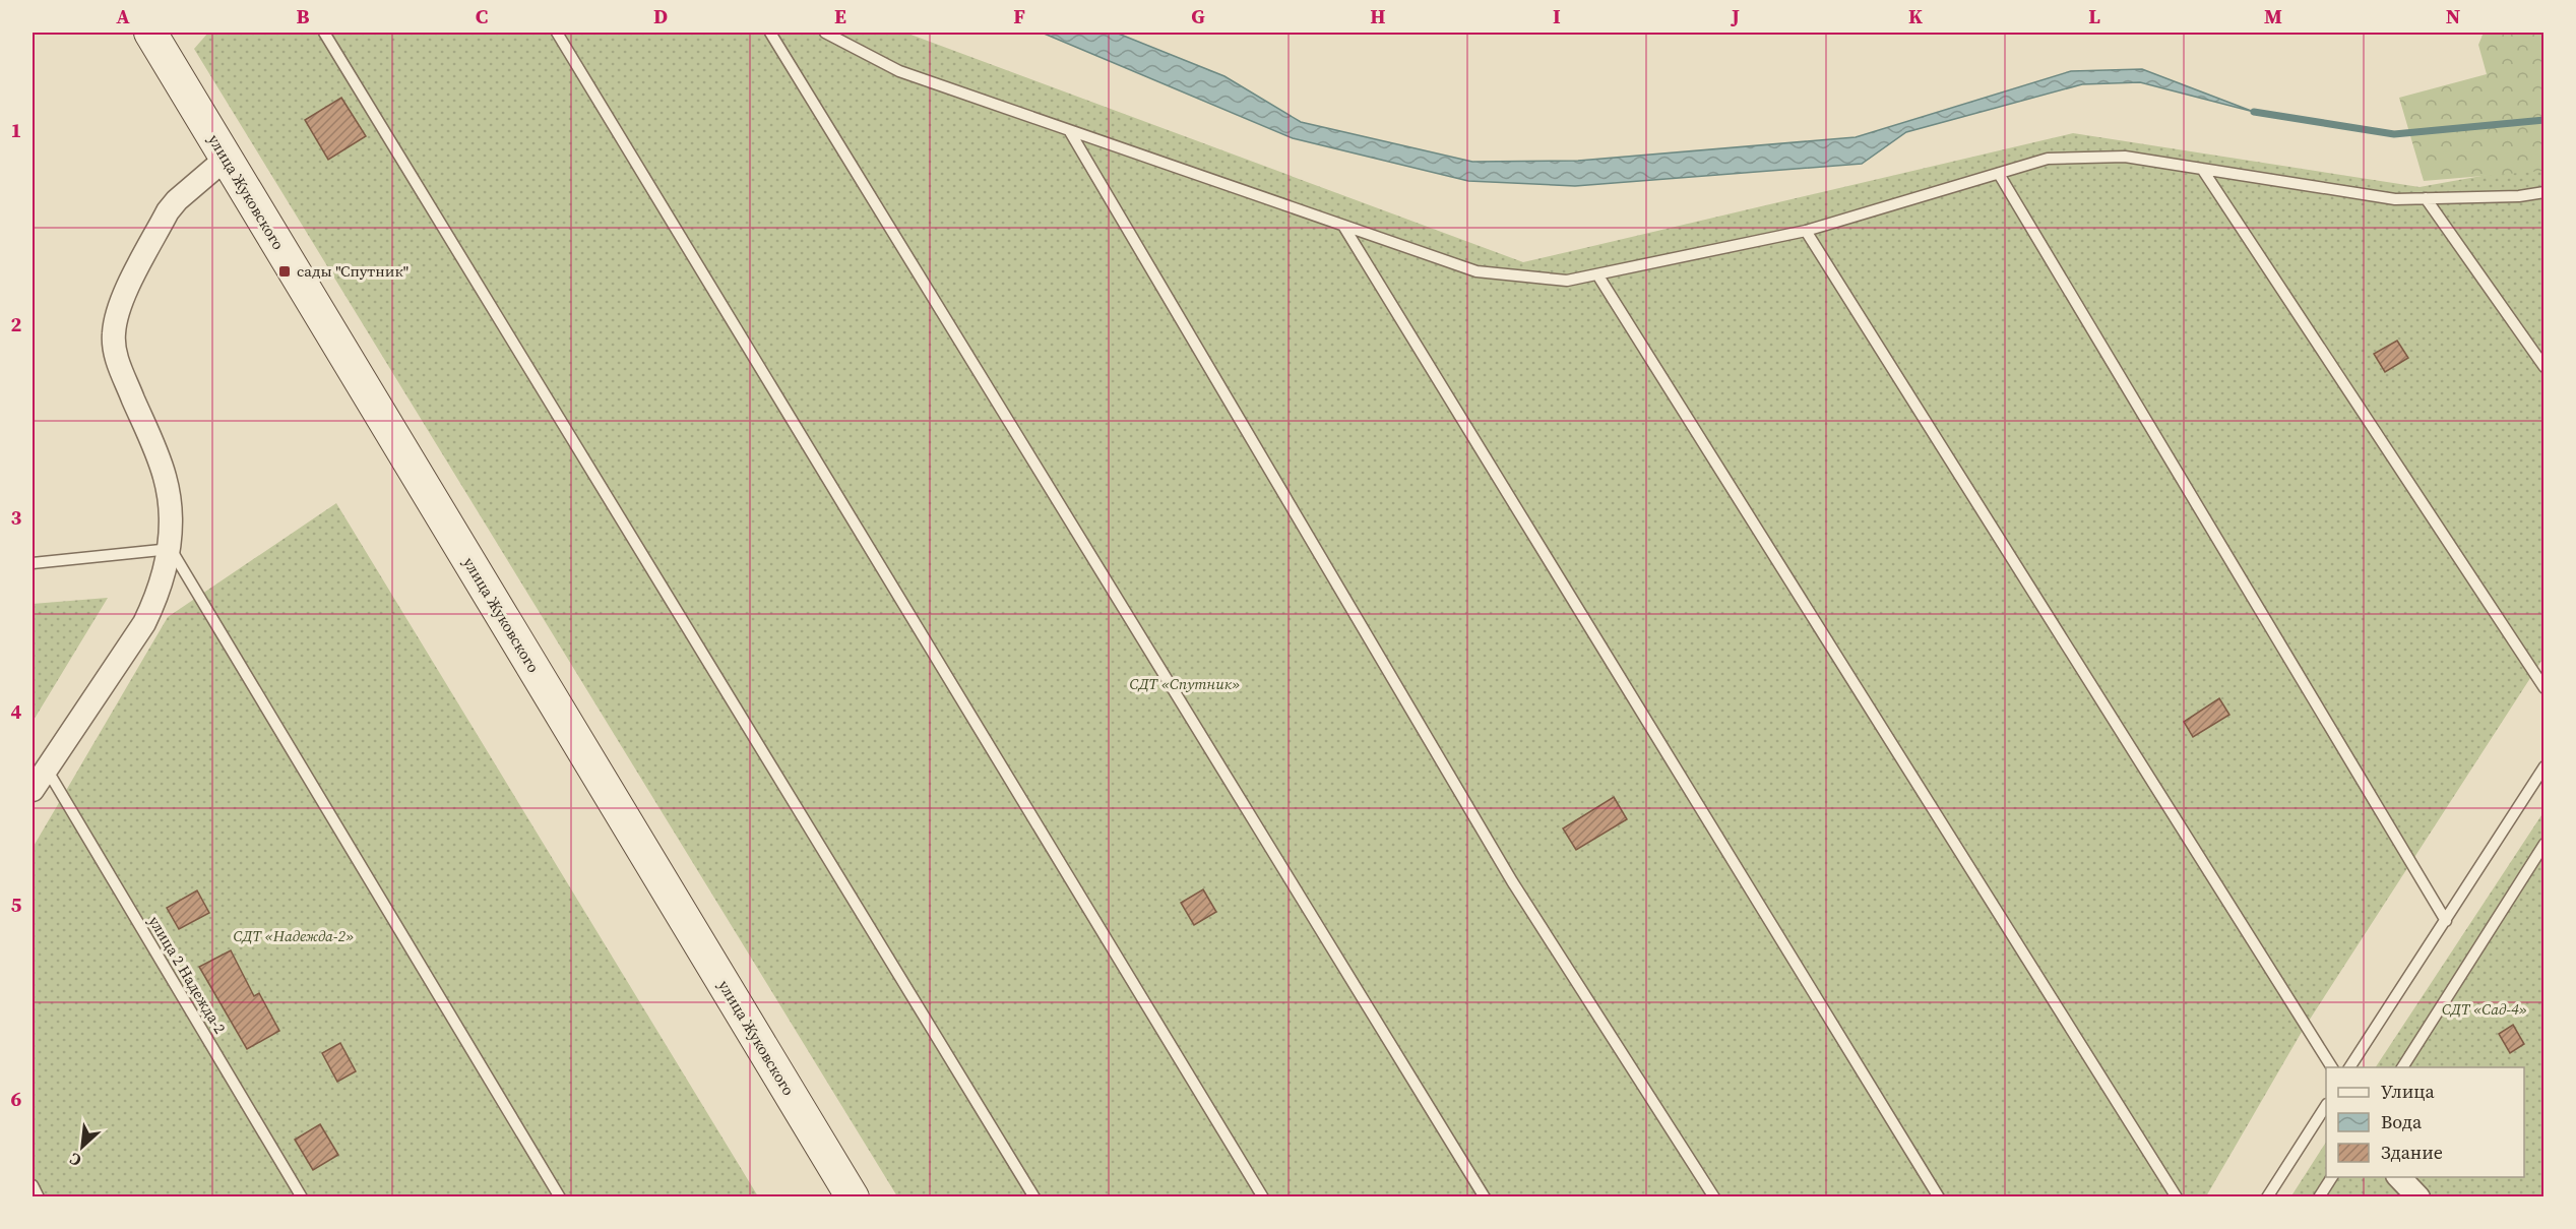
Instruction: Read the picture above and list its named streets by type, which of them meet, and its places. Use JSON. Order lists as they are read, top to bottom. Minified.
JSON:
{"streets":{"main road":["улица Жуковского"],"lane":["улица 2 Надежда-2"]},"parks":["СДТ «Спутник»","СДТ «Надежда-2»","СДТ «Сад-4»"],"places":{"transit":["сады \"Спутник\""]},"legend":["Улица","Вода","Здание"],"north":"bottom left","grid":{"columns":["A","B","C","D","E","F","G","H","I","J","K","L","M","N"],"rows":["1","2","3","4","5","6"]}}
